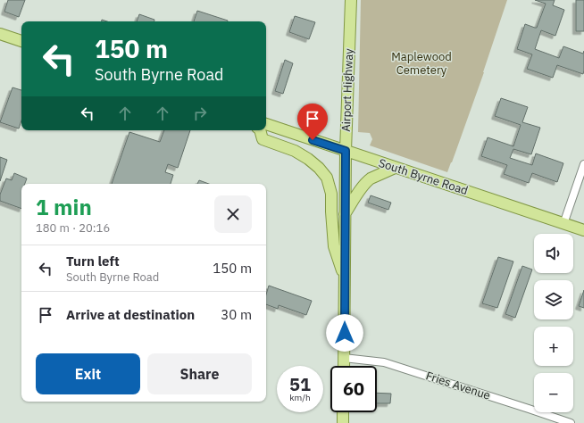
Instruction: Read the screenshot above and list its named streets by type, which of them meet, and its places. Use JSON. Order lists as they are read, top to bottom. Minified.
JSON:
{"streets":{"main road":["Airport Highway","South Byrne Road"],"street":["Fries Avenue"]},"crossings":[["Airport Highway","South Byrne Road"],["Airport Highway","Fries Avenue"]],"parks":["Maplewood Cemetery"],"page":{"turn":["150 m","South Byrne Road"],"heading":["1 min","180 m · 20:16"],"map_buttons":["+","−"],"list":[{"name":"Turn left","note":"South Byrne Road","value":"150 m"},{"name":"Arrive at destination","value":"30 m"}],"buttons":["Exit","Share"],"speed":"51 km/h","limit":"60"}}
